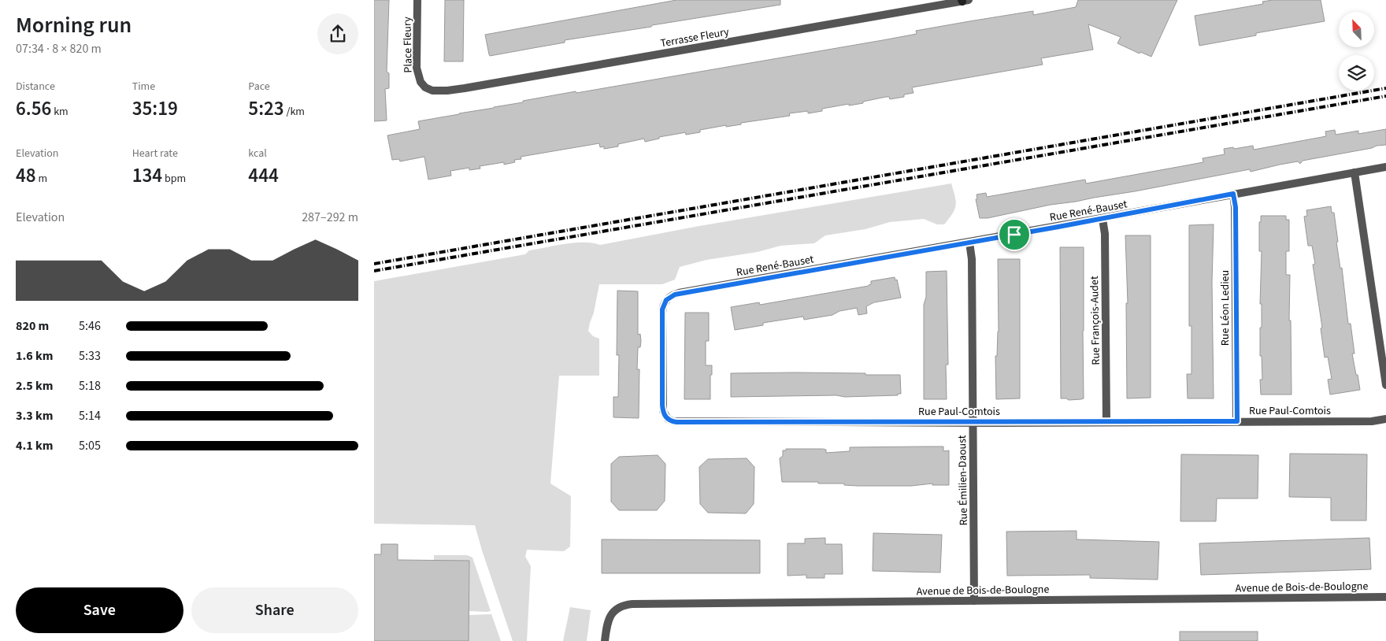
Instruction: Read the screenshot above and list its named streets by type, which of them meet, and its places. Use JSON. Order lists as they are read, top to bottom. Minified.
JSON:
{"streets":{"street":["Terrasse Fleury","Place Fleury","Rue René-Bauset","Rue Léon Ledieu","Rue François-Audet","Rue Paul-Comtois","Rue Émilien-Daoust","Avenue de Bois-de-Boulogne"]},"crossings":[["Terrasse Fleury","Place Fleury"],["Rue René-Bauset","Rue Léon Ledieu"],["Rue René-Bauset","Rue François-Audet"],["Rue René-Bauset","Rue Paul-Comtois"],["Rue René-Bauset","Rue Émilien-Daoust"],["Rue Léon Ledieu","Rue Paul-Comtois"],["Rue François-Audet","Rue Paul-Comtois"],["Rue Paul-Comtois","Rue Émilien-Daoust"],["Rue Émilien-Daoust","Avenue de Bois-de-Boulogne"]],"north":"top left","page":{"heading":["Morning run","07:34 · 8 × 820 m"],"stats":[["Distance","6.56 km"],["Time","35:19"],["Pace","5:23 /km"],["Elevation","48 m"],["Heart rate","134 bpm"],["kcal","444"]],"chart":["Elevation","287–292 m"],"list":[{"name":"820 m","note":"5:46"},{"name":"1.6 km","note":"5:33"},{"name":"2.5 km","note":"5:18"},{"name":"3.3 km","note":"5:14"},{"name":"4.1 km","note":"5:05"}],"buttons":["Save","Share"]}}
